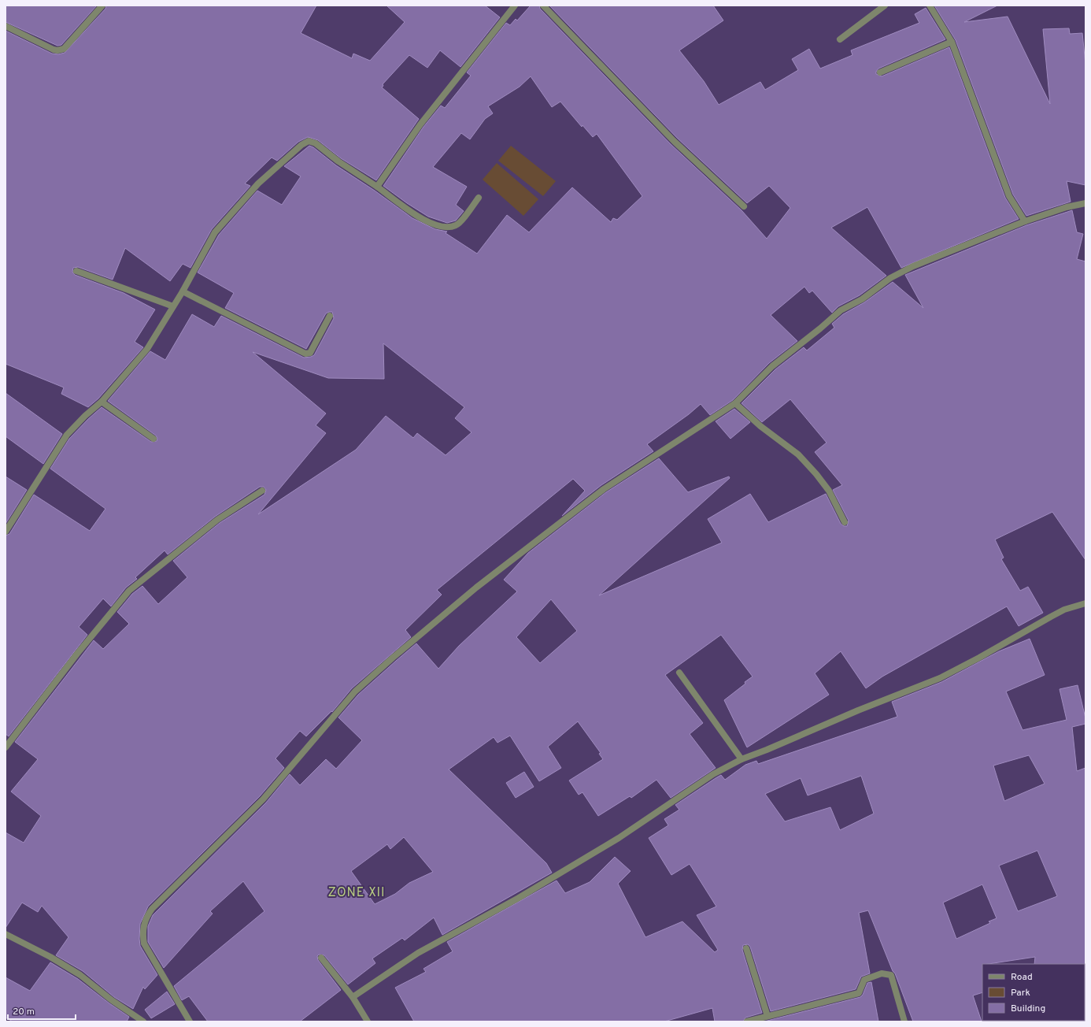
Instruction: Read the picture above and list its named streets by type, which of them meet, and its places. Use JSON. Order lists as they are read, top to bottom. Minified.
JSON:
{"districts":["ZONE XII"],"legend":["Road","Park","Building"],"scale_bar":"20 m"}
